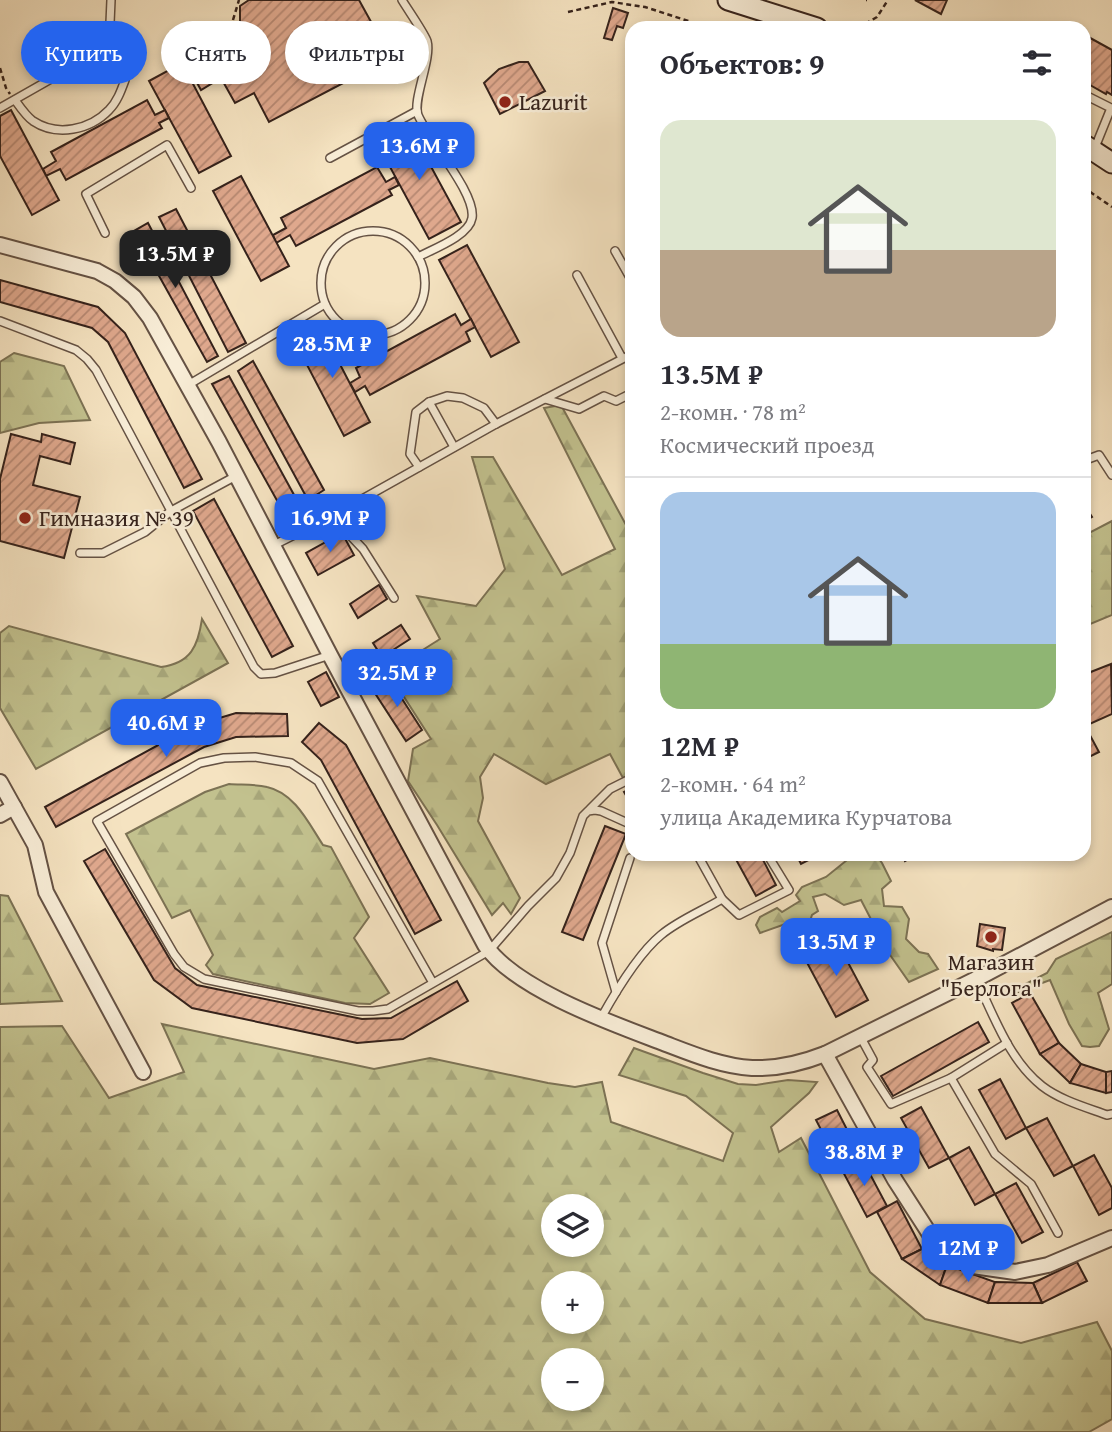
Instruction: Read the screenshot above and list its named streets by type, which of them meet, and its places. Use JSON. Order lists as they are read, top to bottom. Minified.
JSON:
{"places":["Lazurit","Гимназия № 39","Магазин \"Берлога\""],"page":{"chip":["Купить","Снять","Фильтры"],"heading":"Объектов: 9","list":[{"name":"13.5M ₽","note":"2-комн. · 78 m² · Космический проезд"},{"name":"12M ₽","note":"2-комн. · 64 m² · улица Академика Курчатова"}],"price":["13.6M ₽","13.5M ₽","28.5M ₽","16.9M ₽","32.5M ₽","40.6M ₽","13.5M ₽","38.8M ₽","12M ₽"],"map_buttons":["+","−"]}}
